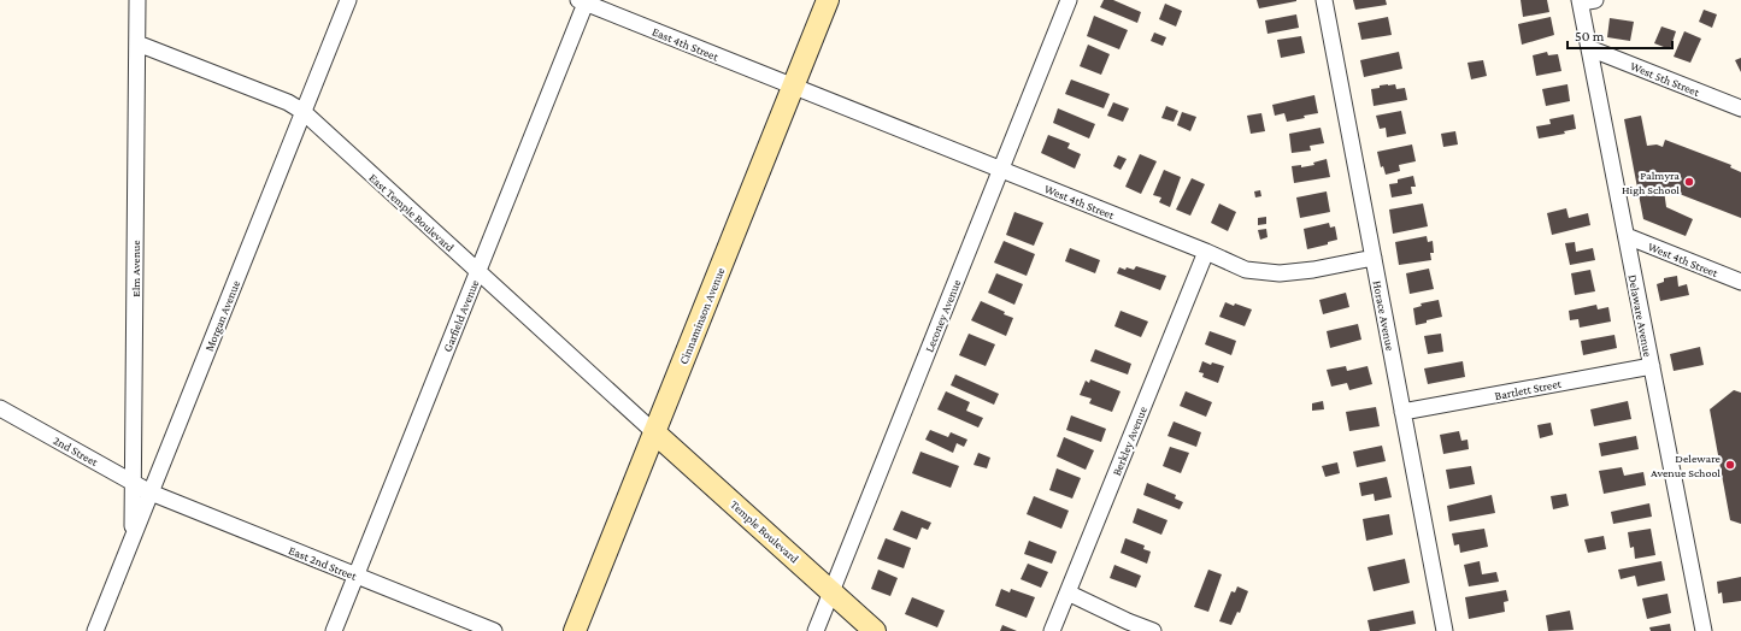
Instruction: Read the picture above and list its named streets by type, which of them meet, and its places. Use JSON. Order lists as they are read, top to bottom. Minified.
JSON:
{"streets":{"street":["East 4th Street","West 5th Street","West 4th Street","East Temple Boulevard","Elm Avenue","Morgan Avenue","Garfield Avenue","Cinnaminson Avenue","Leconey Avenue","Horace Avenue","Delaware Avenue","Bartlett Street","Berkley Avenue","2nd Street","Temple Boulevard","East 2nd Street"]},"crossings":[["East 4th Street","West 4th Street"],["East 4th Street","Garfield Avenue"],["East 4th Street","Cinnaminson Avenue"],["West 5th Street","Delaware Avenue"],["West 4th Street","Cinnaminson Avenue"],["West 4th Street","Leconey Avenue"],["West 4th Street","Horace Avenue"],["West 4th Street","Delaware Avenue"],["West 4th Street","Berkley Avenue"],["East Temple Boulevard","Elm Avenue"],["East Temple Boulevard","Morgan Avenue"],["East Temple Boulevard","Garfield Avenue"],["East Temple Boulevard","Cinnaminson Avenue"],["East Temple Boulevard","Temple Boulevard"],["Elm Avenue","Morgan Avenue"],["Elm Avenue","2nd Street"],["Morgan Avenue","2nd Street"],["Morgan Avenue","East 2nd Street"],["Garfield Avenue","East 2nd Street"],["Cinnaminson Avenue","Temple Boulevard"],["Leconey Avenue","Temple Boulevard"],["Horace Avenue","Bartlett Street"],["Delaware Avenue","Bartlett Street"],["2nd Street","East 2nd Street"]],"places":["Palmyra High School","Deleware Avenue School"],"scale_bar":"50 m"}
